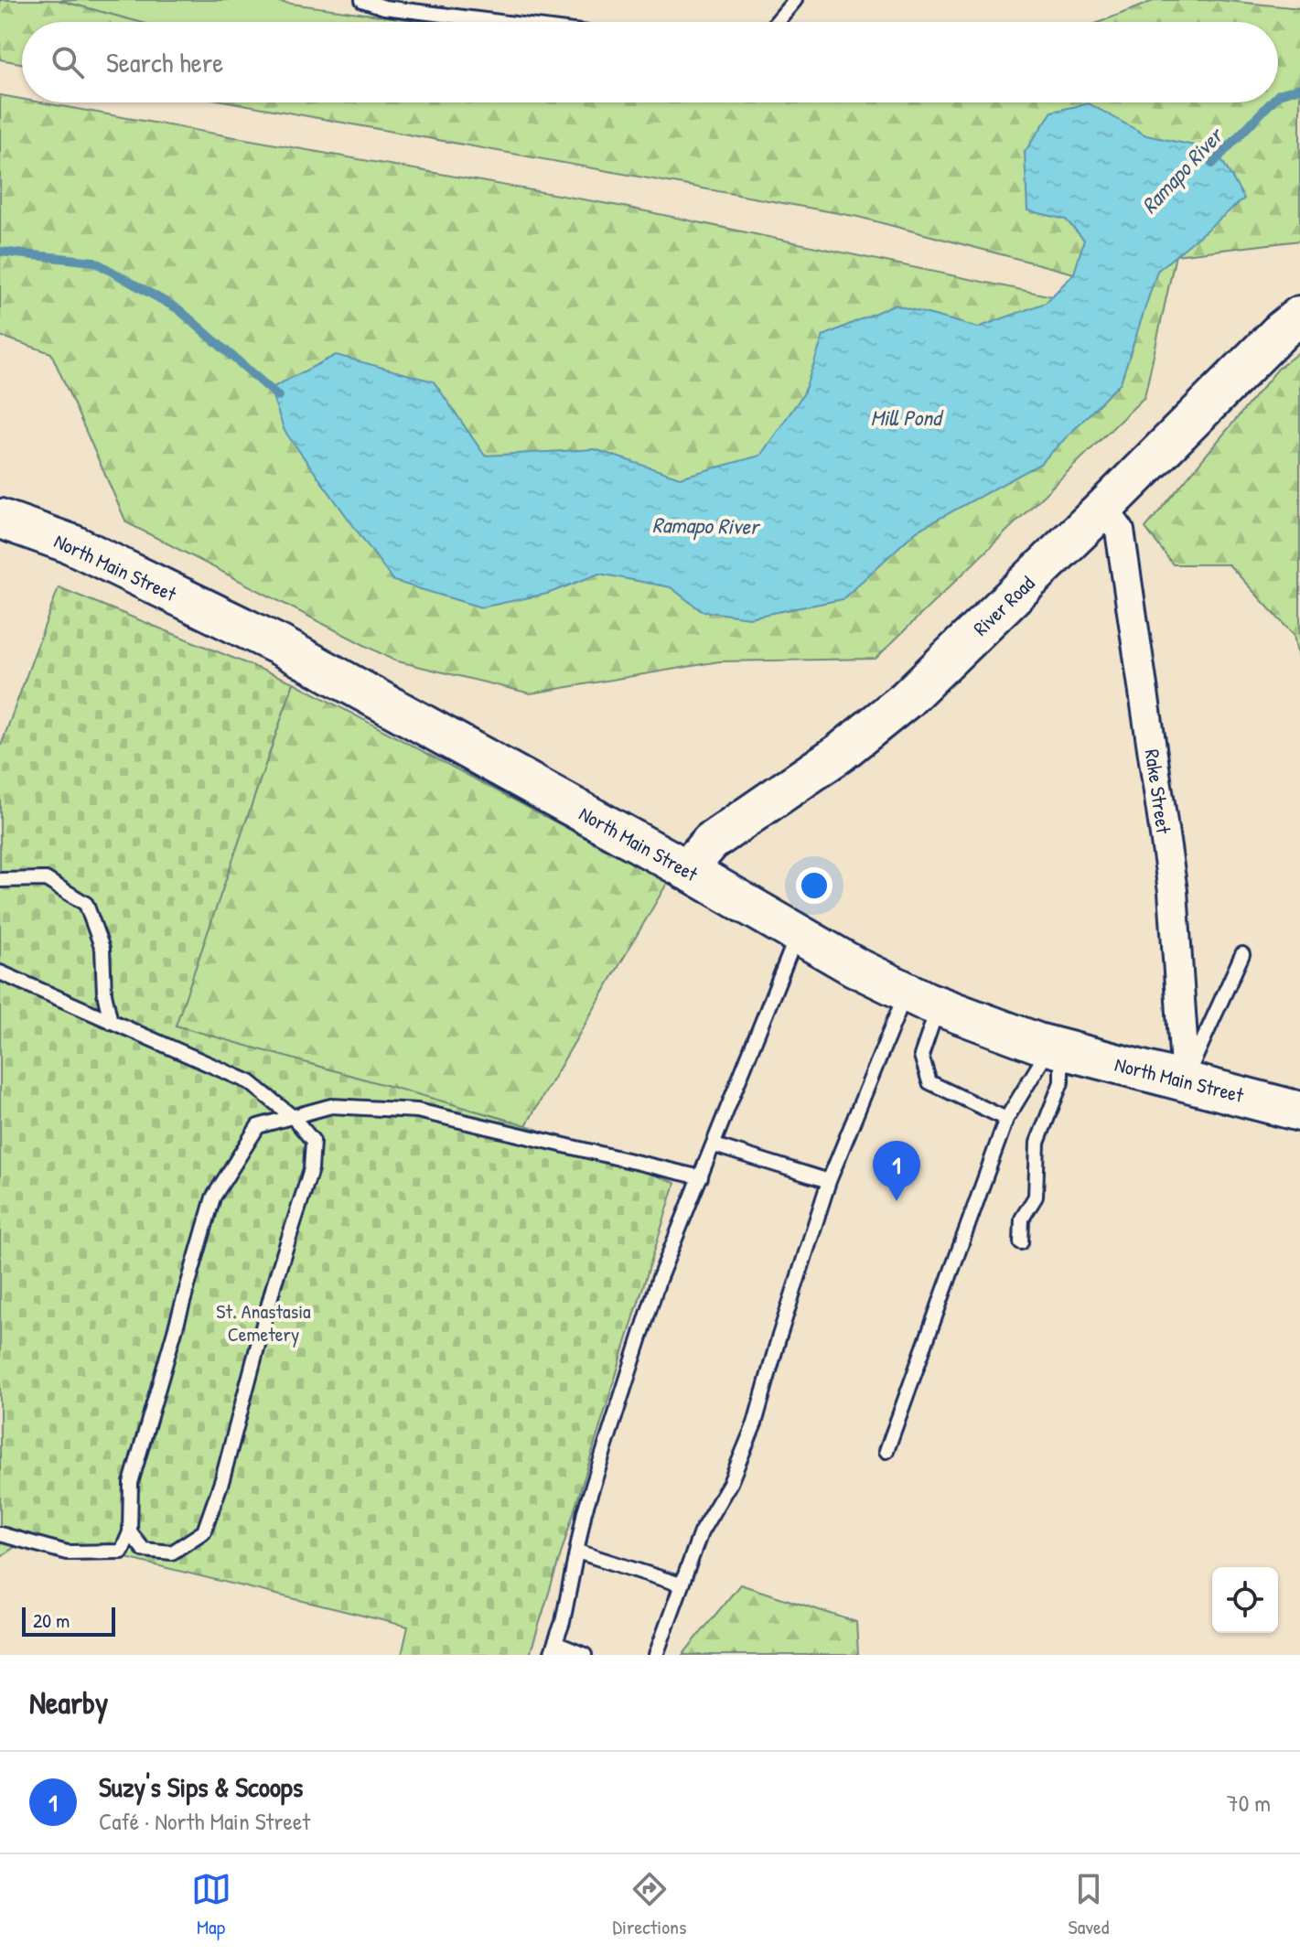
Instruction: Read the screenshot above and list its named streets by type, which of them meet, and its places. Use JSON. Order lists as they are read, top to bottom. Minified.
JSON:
{"streets":{"street":["North Main Street","River Road","Rake Street"]},"crossings":[["North Main Street","River Road"],["North Main Street","Rake Street"],["River Road","Rake Street"]],"water":["Ramapo River","Mill Pond"],"parks":["St. Anastasia Cemetery"],"scale_bar":"20 m","page":{"search":"Search here","pins":"1","scale":"20 m","heading":"Nearby","list":[{"mark":"1","name":"Suzy's Sips & Scoops","note":"Café · North Main Street","value":"70 m"}],"nav":["Map","Directions","Saved"]}}
